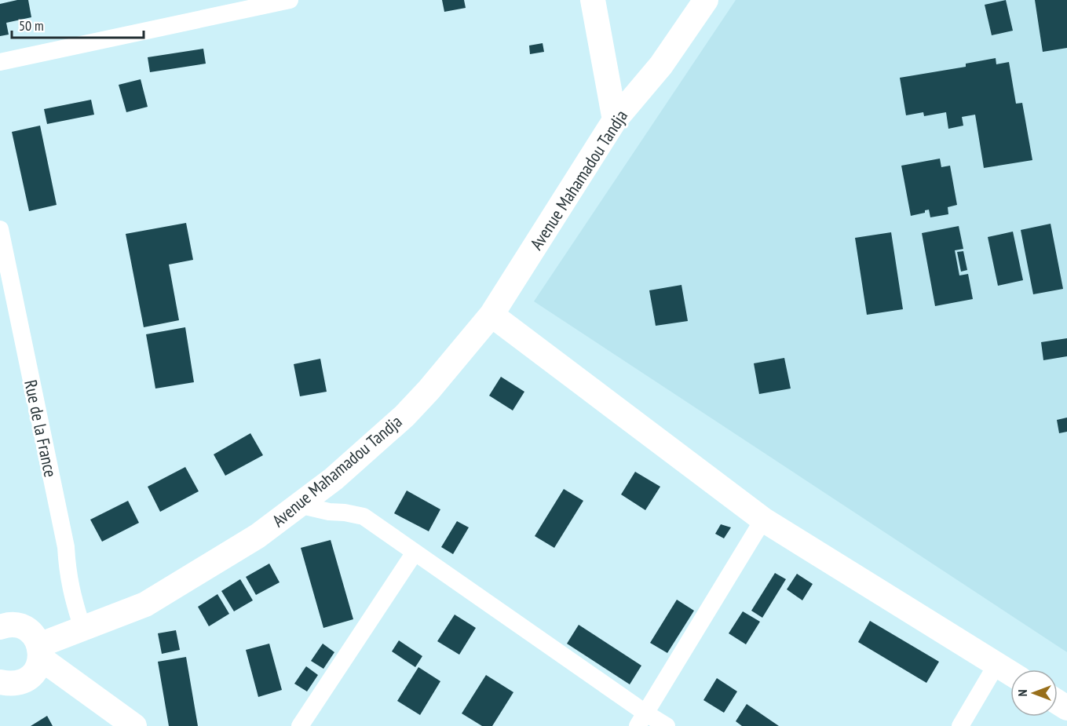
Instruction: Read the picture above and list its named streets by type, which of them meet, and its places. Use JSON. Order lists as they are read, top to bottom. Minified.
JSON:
{"streets":{"main road":["Avenue Mahamadou Tandja"],"street":["Rue de la France"]},"crossings":[["Avenue Mahamadou Tandja","Rue de la France"]],"scale_bar":"50 m","north":"left"}
